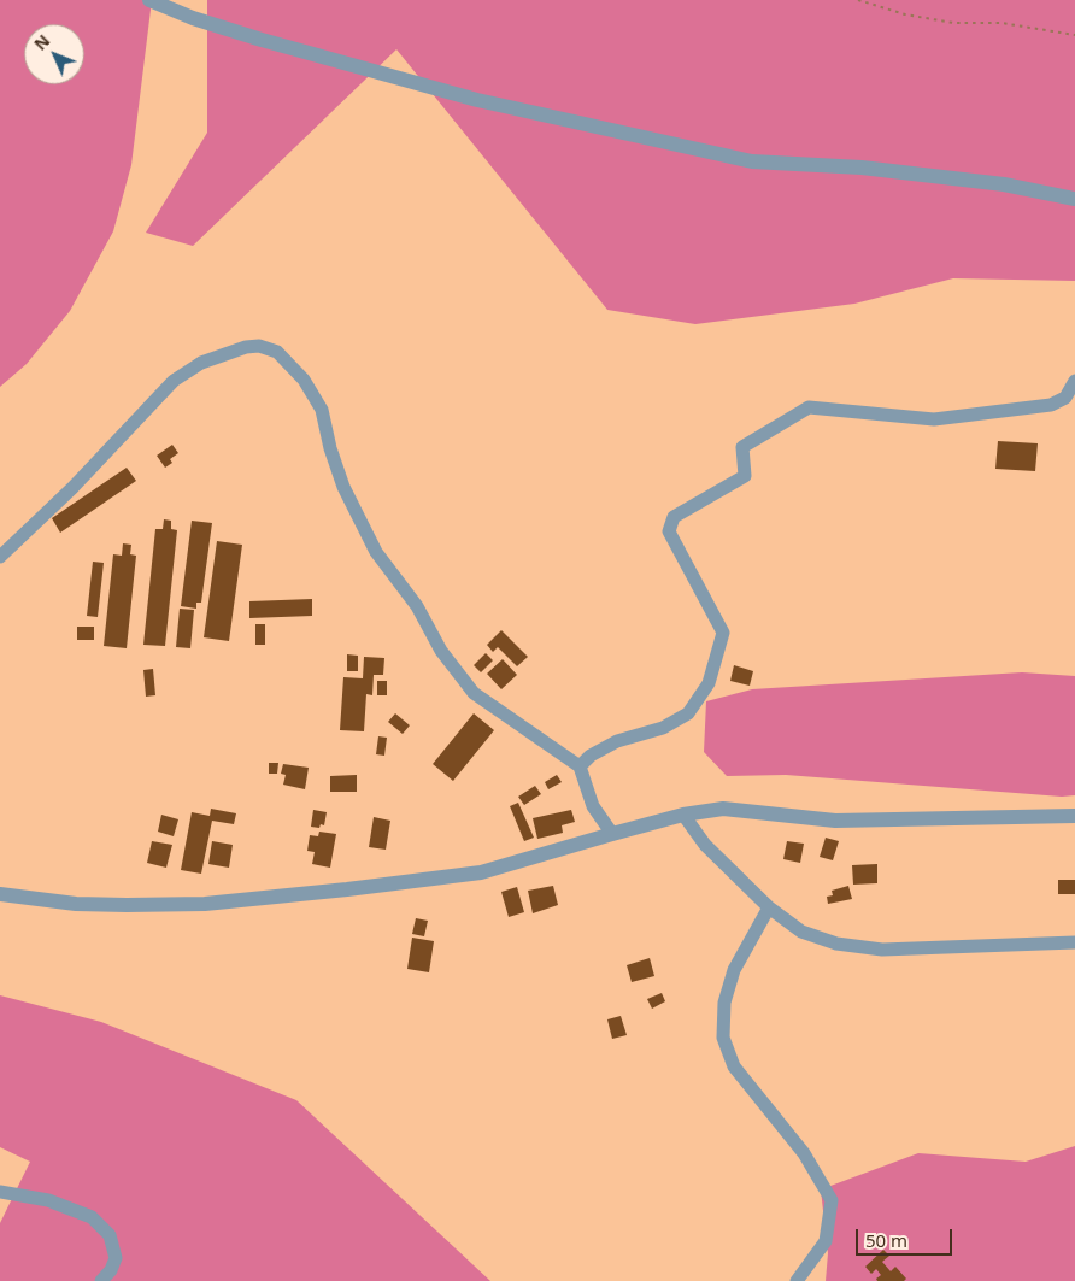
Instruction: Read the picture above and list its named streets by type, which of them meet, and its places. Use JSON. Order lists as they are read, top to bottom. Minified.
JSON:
{"scale_bar":"50 m","north":"top left"}
